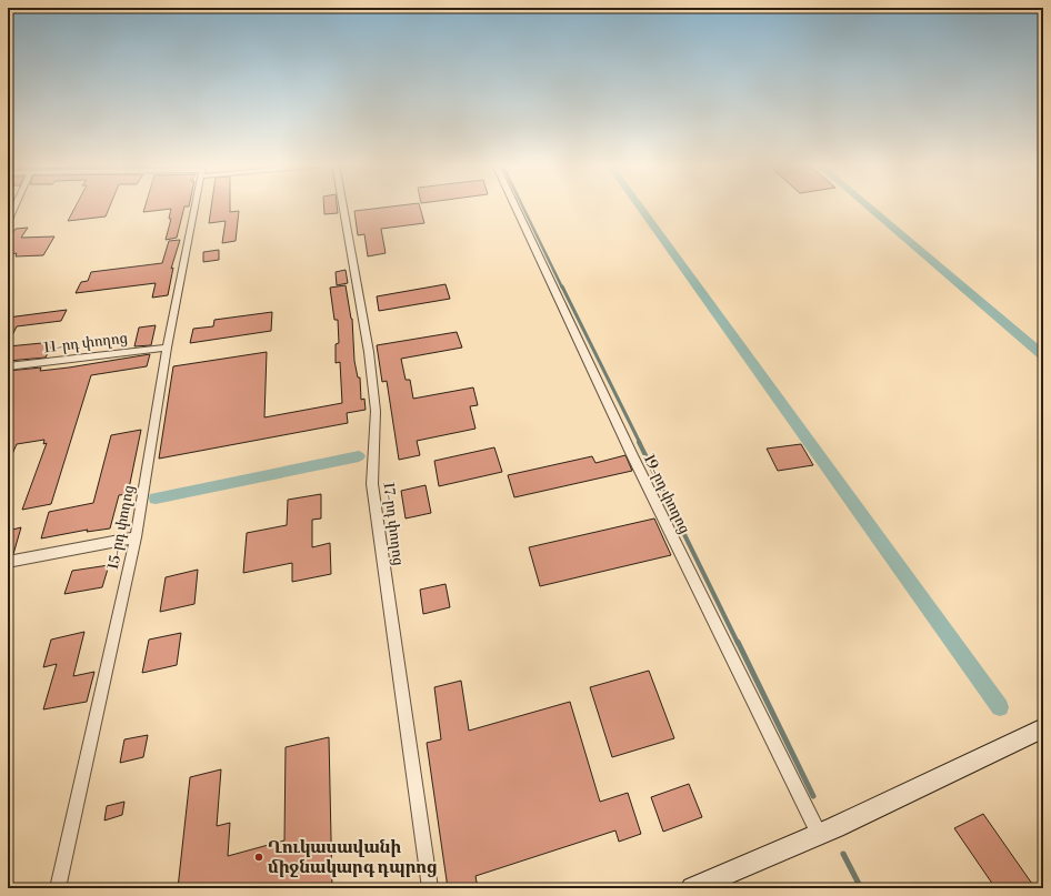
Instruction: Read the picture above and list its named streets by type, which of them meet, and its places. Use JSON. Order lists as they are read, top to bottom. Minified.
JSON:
{"streets":{"street":["11-րդ փողոց","19-րդ փողոց","17-րդ փողոց","15-րդ փողոց"]},"crossings":[["11-րդ փողոց","15-րդ փողոց"]],"places":["Ղուկասավանի միջնակարգ դպրոց"]}
